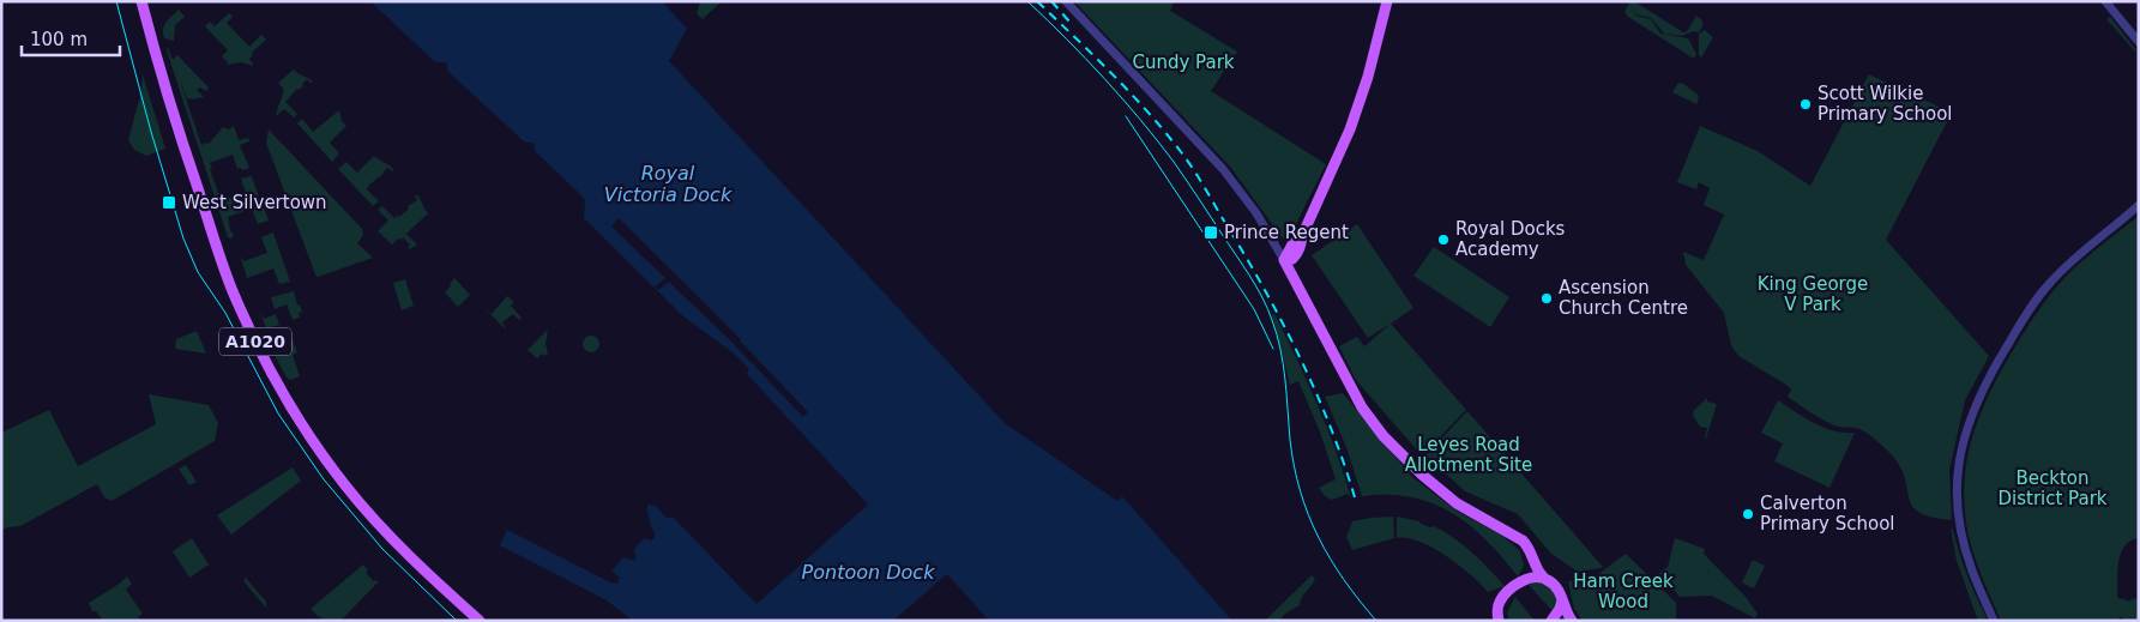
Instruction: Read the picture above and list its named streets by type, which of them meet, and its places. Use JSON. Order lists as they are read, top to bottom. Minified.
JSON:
{"streets":{"main road":["A1020"]},"water":["Royal Victoria Dock","Pontoon Dock"],"parks":["Cundy Park","King George V Park","Leyes Road Allotment Site","Beckton District Park","Ham Creek Wood"],"places":{"other":["Scott Wilkie Primary School","Royal Docks Academy","Ascension Church Centre","Calverton Primary School"],"transit":["West Silvertown","Prince Regent"]},"scale_bar":"100 m"}
